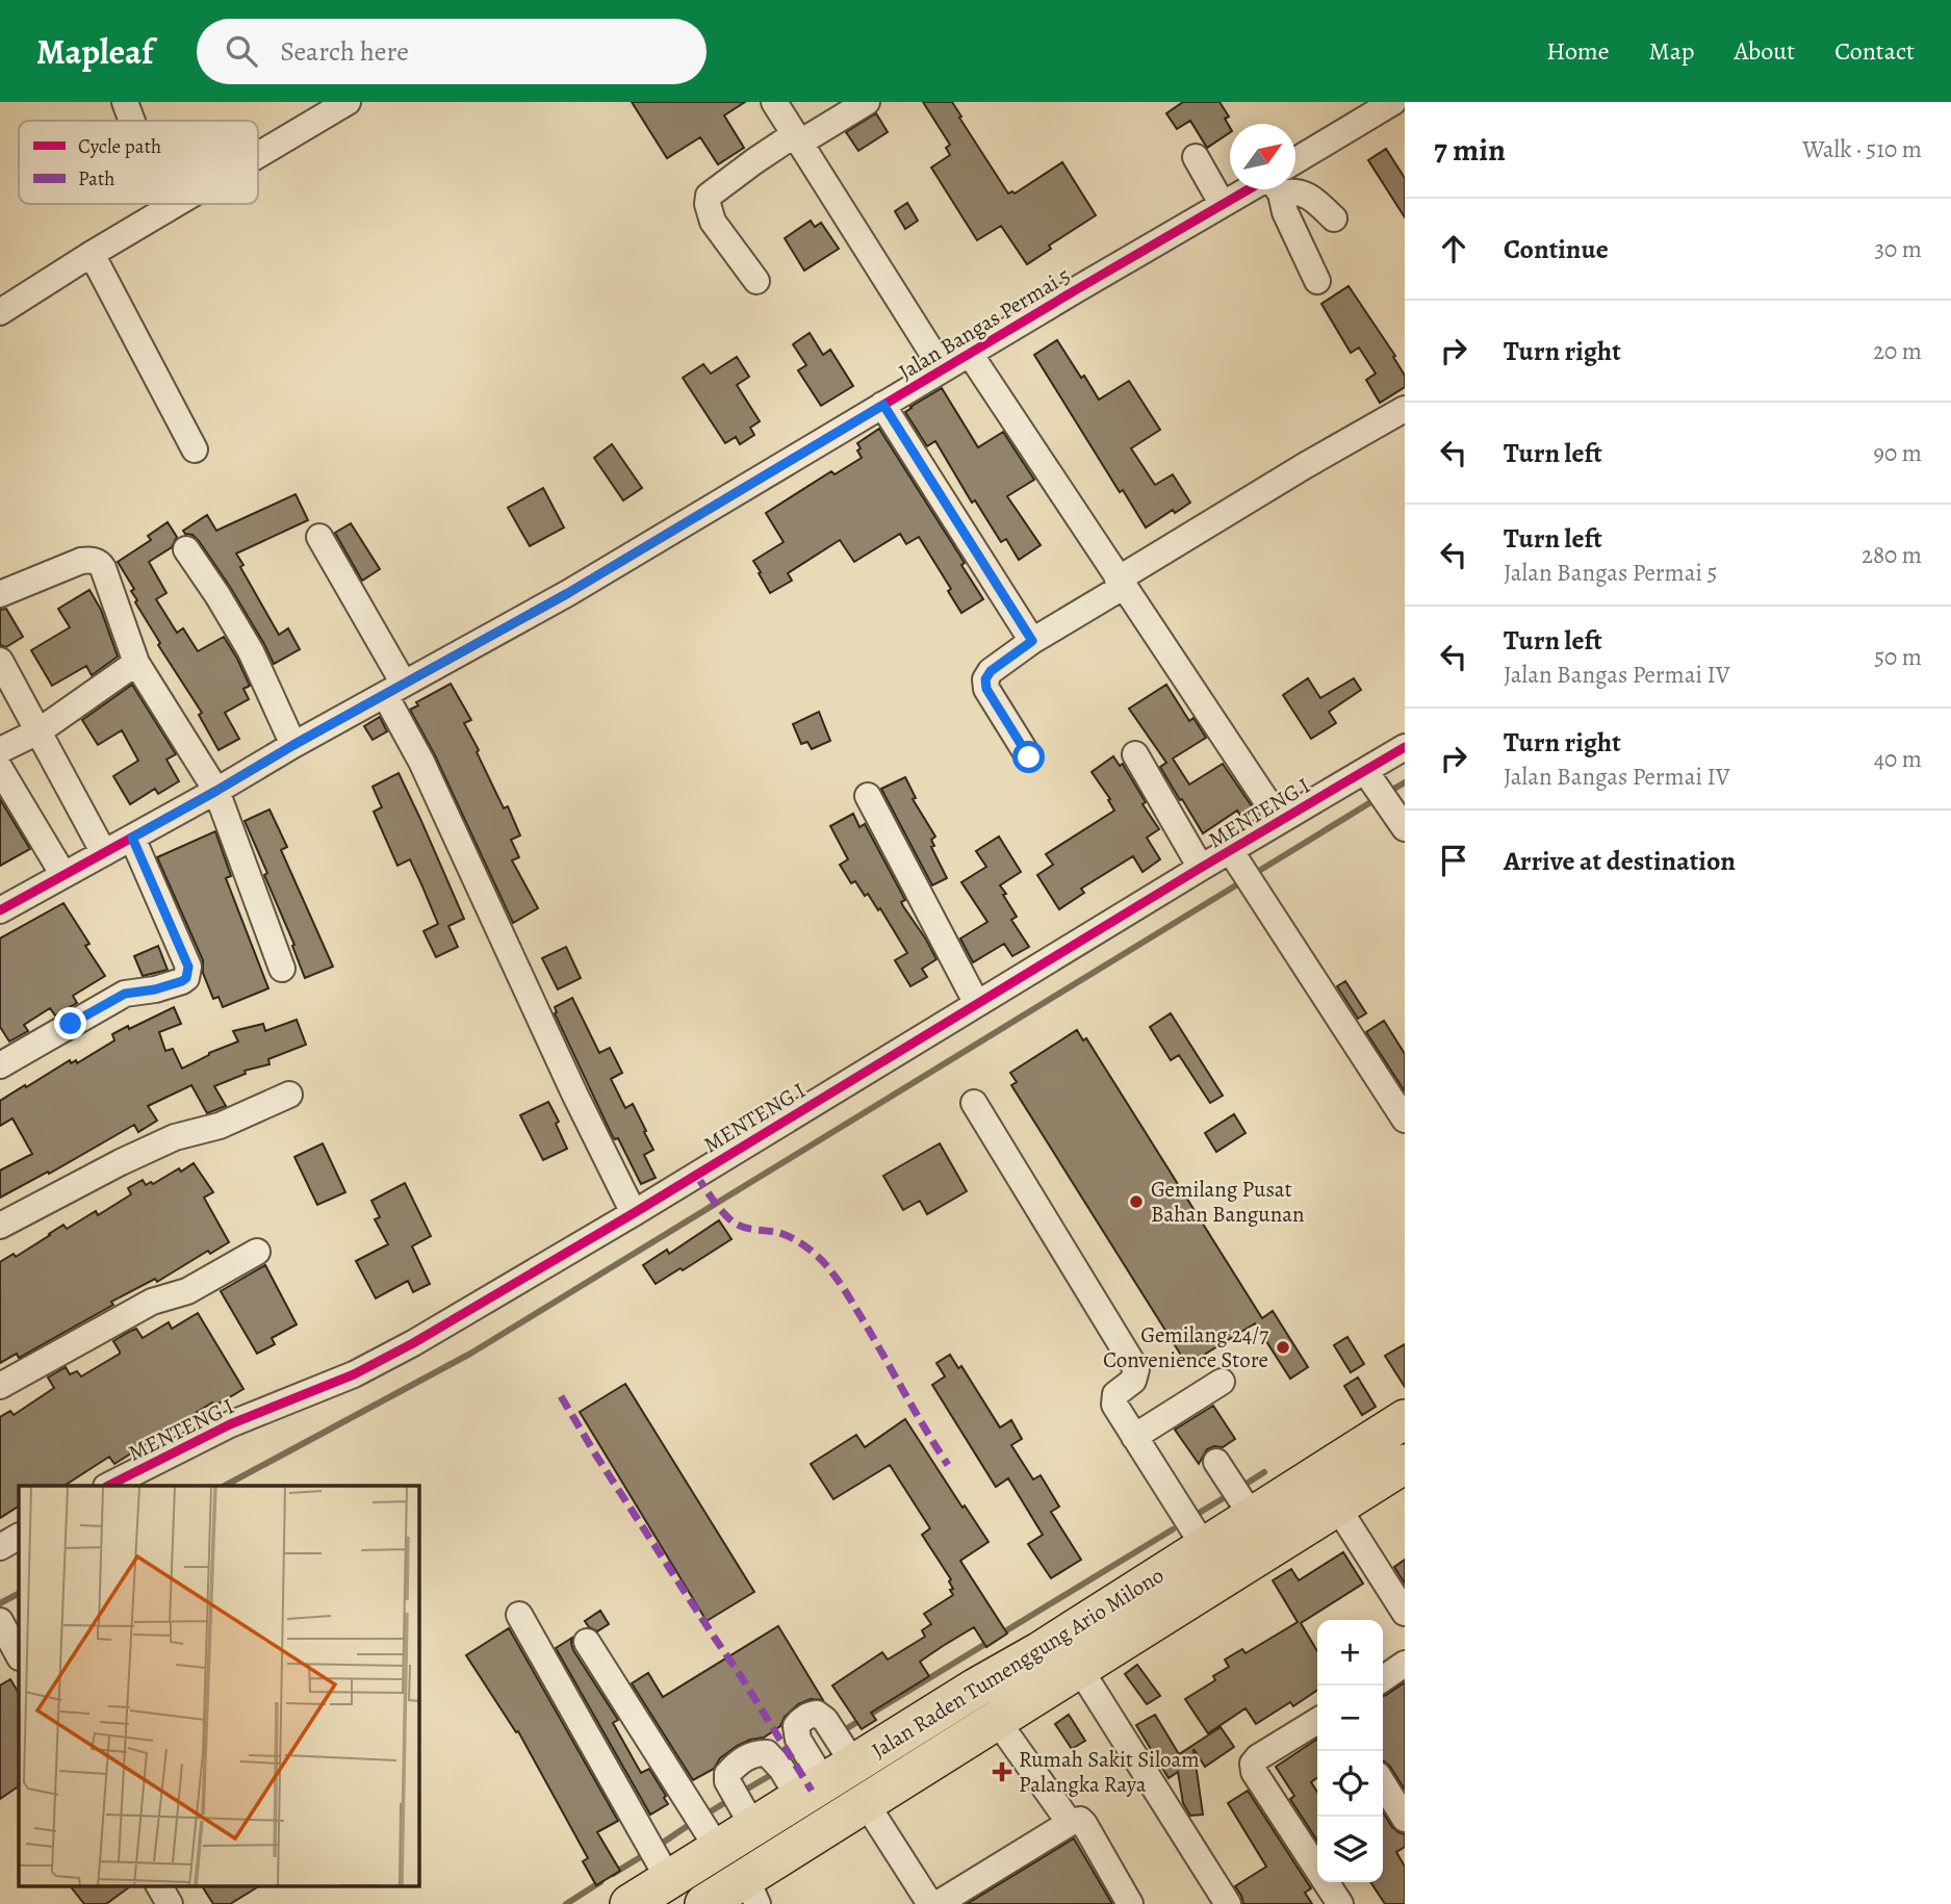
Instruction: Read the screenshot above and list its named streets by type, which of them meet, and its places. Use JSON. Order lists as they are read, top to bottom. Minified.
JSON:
{"streets":{"highway":["Jalan Raden Tumenggung Ario Milono"],"street":["Jalan Bangas Permai 5","MENTENG I"]},"places":{"other":["Gemilang Pusat Bahan Bangunan","Gemilang 24/7 Convenience Store"],"health":["Rumah Sakit Siloam Palangka Raya"]},"legend":["Cycle path","Path"],"north":"top right","page":{"header":"Mapleaf","search":"Search here","nav":["Home","Map","About","Contact"],"heading":["7 min","Walk · 510 m"],"list":[["Continue","30 m"],["Turn right","20 m"],["Turn left","90 m"],["Turn left","Jalan Bangas Permai 5","280 m"],["Turn left","Jalan Bangas Permai IV","50 m"],["Turn right","Jalan Bangas Permai IV","40 m"],"Arrive at destination"],"map_buttons":["+","−"]}}
